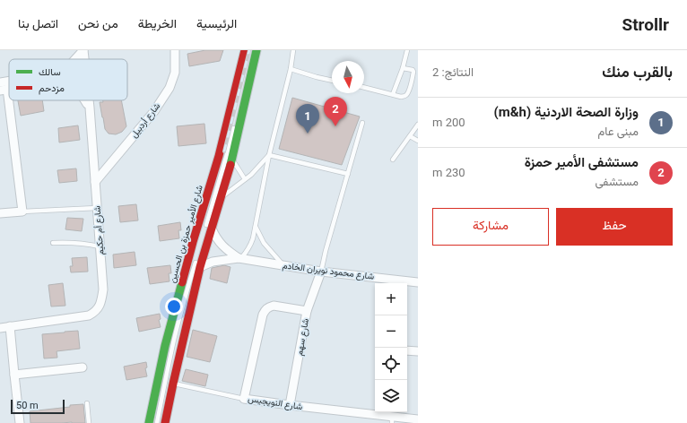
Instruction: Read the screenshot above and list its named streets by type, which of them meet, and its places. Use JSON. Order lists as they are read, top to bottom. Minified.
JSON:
{"streets":{"main road":["شارع الأمير حمزة بن الحسين"],"street":["شارع أردبيل","شارع أم حكيم","شارع محمود نويران الخادم","شارع سهم","شارع النويجيس"]},"crossings":[["شارع أردبيل","شارع أم حكيم"],["شارع محمود نويران الخادم","شارع سهم"],["شارع سهم","شارع النويجيس"]],"legend":["سالك","مزدحم"],"scale_bar":"50 m","north":"bottom","page":{"header":"Strollr","nav":["الرئيسية","الخريطة","من نحن","اتصل بنا"],"heading":["بالقرب منك","النتائج: 2"],"list":[{"mark":"1","name":"وزارة الصحة الاردنية (m&h)","note":"مبنى عام","value":"200 m"},{"mark":"2","name":"مستشفى الأمير حمزة","note":"مستشفى","value":"230 m"}],"pins":["2","1"],"buttons":["حفظ","مشاركة"],"map_buttons":["+","−"],"scale":"50 m"}}
